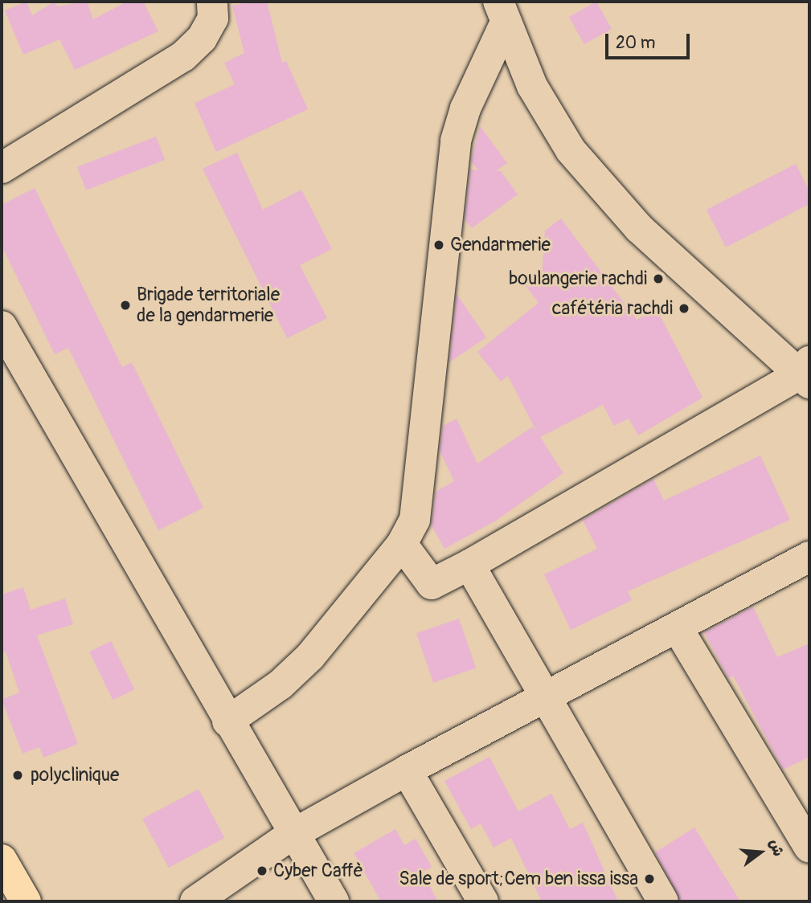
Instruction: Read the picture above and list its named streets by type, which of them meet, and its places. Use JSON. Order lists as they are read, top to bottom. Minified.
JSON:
{"places":["Gendarmerie","boulangerie rachdi","Brigade territoriale de la gendarmerie","cafétéria rachdi","polyclinique","Cyber Caffè","Sale de sport;Cem ben issa issa"],"scale_bar":"20 m","north":"right"}
